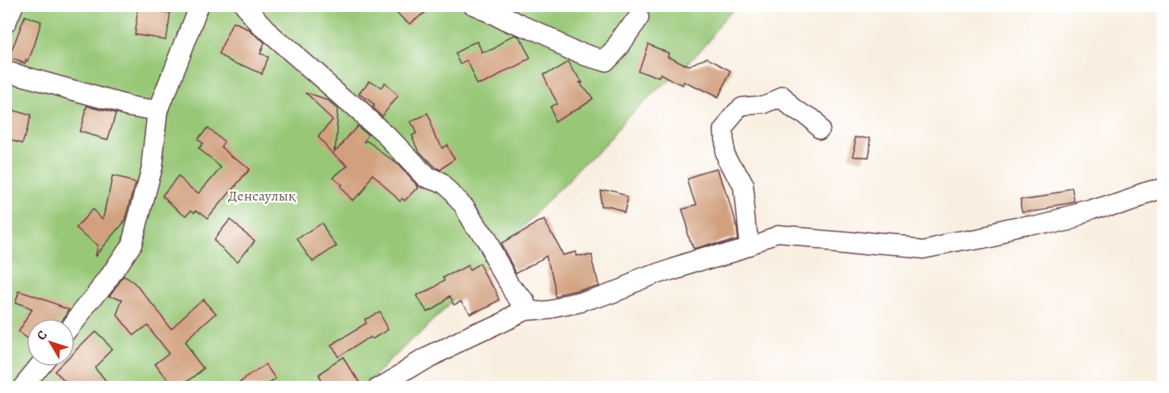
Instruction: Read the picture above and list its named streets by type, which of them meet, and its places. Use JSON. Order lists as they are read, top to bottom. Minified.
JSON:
{"parks":["Денсаулық"],"north":"top left"}
